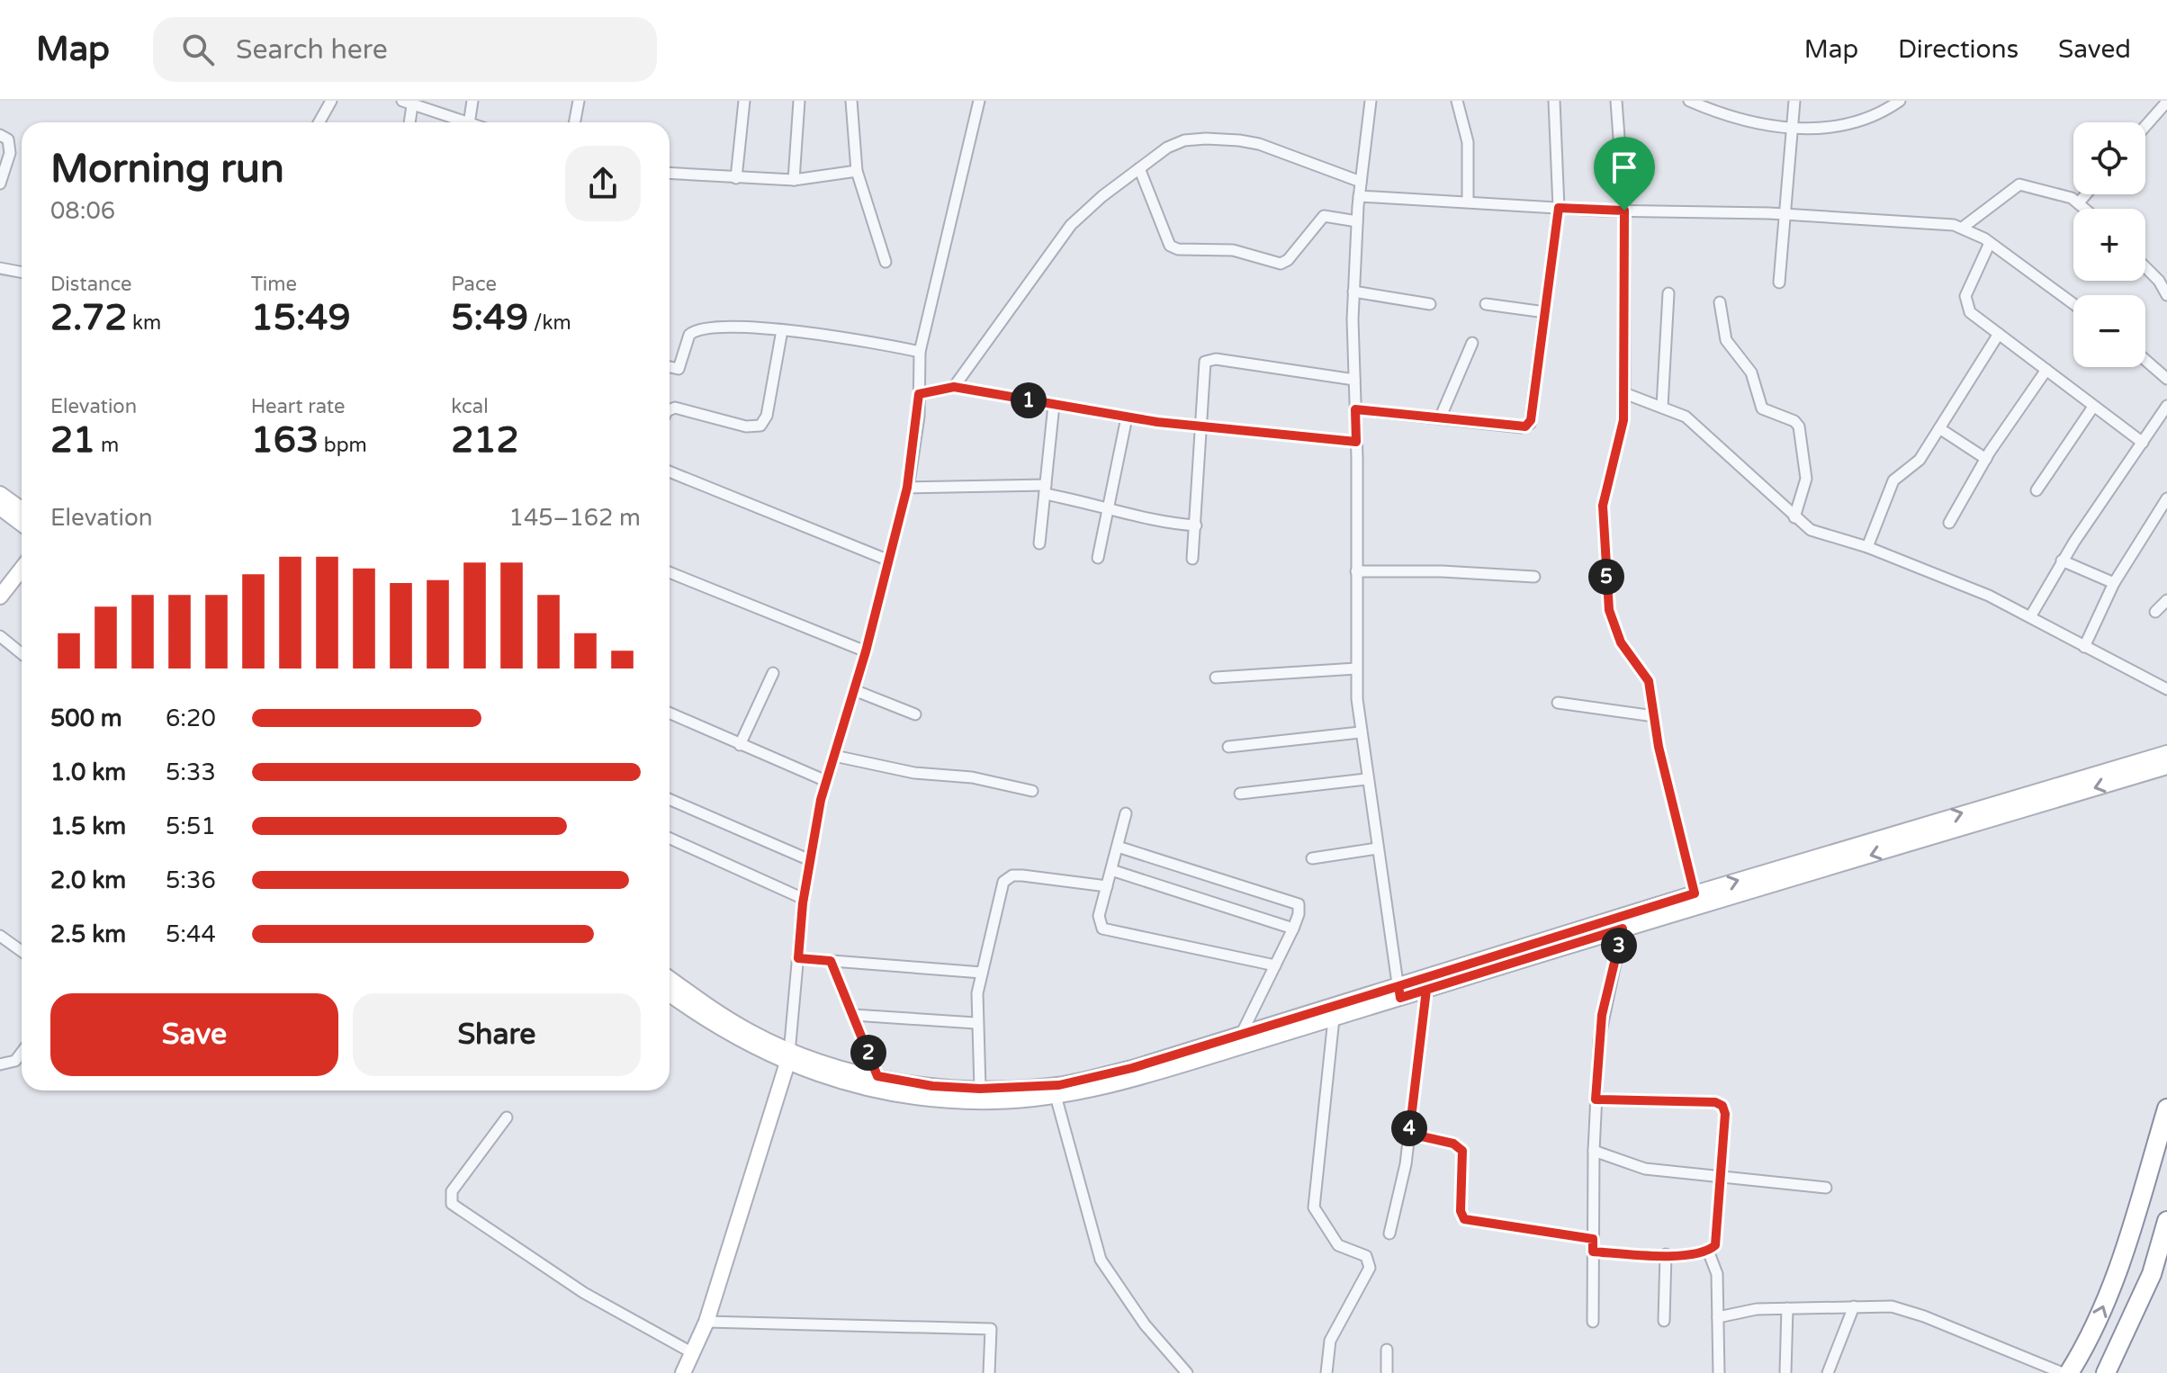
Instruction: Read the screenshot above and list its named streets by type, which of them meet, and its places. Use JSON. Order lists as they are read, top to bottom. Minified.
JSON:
{"page":{"header":"Map","search":"Search here","nav":["Map","Directions","Saved"],"map_buttons":["+","−"],"heading":["Morning run","08:06"],"stats":[["Distance","2.72 km"],["Time","15:49"],["Pace","5:49 /km"],["Elevation","21 m"],["Heart rate","163 bpm"],["kcal","212"]],"pins":["1","5","3","2","4"],"chart":["Elevation","145–162 m"],"list":[{"name":"500 m","note":"6:20"},{"name":"1.0 km","note":"5:33"},{"name":"1.5 km","note":"5:51"},{"name":"2.0 km","note":"5:36"},{"name":"2.5 km","note":"5:44"}],"buttons":["Save","Share"]}}
